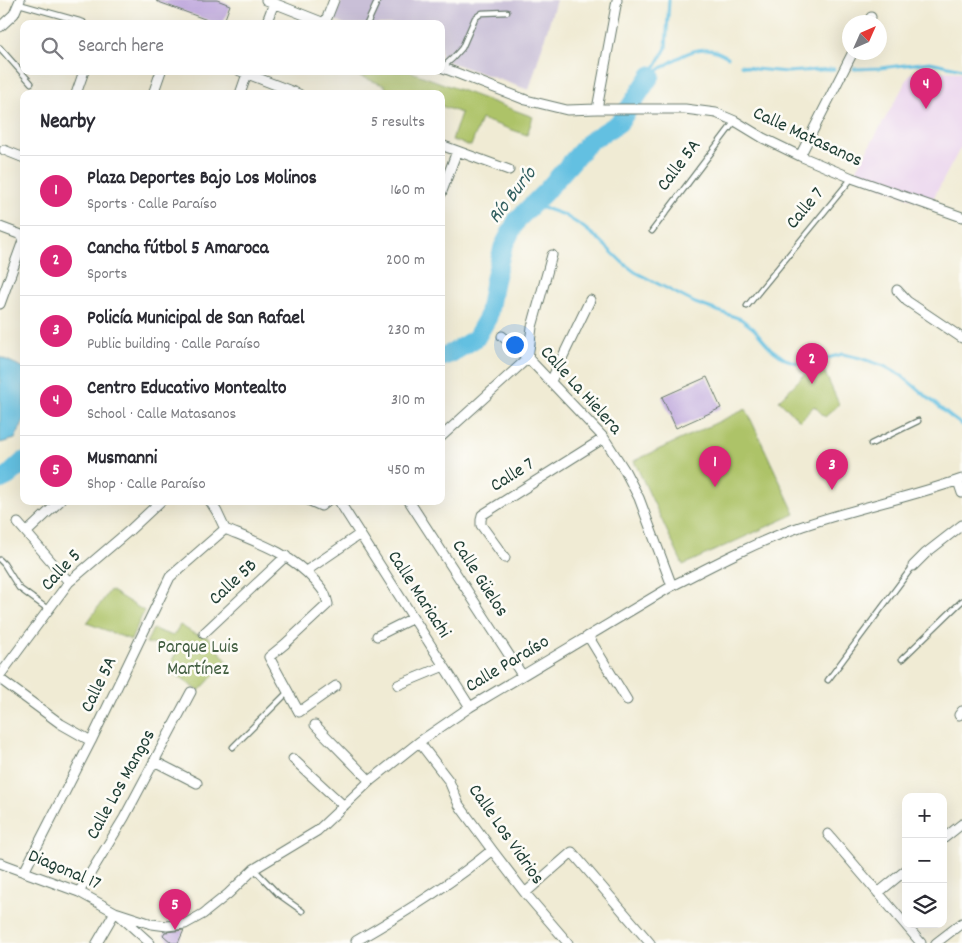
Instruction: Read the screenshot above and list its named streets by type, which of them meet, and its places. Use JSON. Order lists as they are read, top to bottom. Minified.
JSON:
{"streets":{"street":["Calle Matasanos","Calle 5A","Calle 7","Calle La Hielera","Calle 5","Calle Güelos","Calle 5B","Calle Mariachi","Calle Paraíso","Calle Los Mangos","Calle Los Vidrios","Diagonal 17"]},"crossings":[["Calle Matasanos","Calle 5A"],["Calle Matasanos","Calle 7"],["Calle 5A","Diagonal 17"],["Calle 7","Calle La Hielera"],["Calle La Hielera","Calle Paraíso"],["Calle Güelos","Calle Paraíso"],["Calle Mariachi","Calle Paraíso"],["Calle Paraíso","Calle Los Vidrios"],["Calle Paraíso","Diagonal 17"],["Calle Los Mangos","Diagonal 17"]],"water":["Río Burío"],"parks":["Parque Luis Martínez"],"north":"top right","page":{"search":"Search here","pins":["4","2","1","3","5"],"heading":["Nearby","5 results"],"list":[{"mark":"1","name":"Plaza Deportes Bajo Los Molinos","note":"Sports · Calle Paraíso","value":"160 m"},{"mark":"2","name":"Cancha fútbol 5 Amaroca","note":"Sports","value":"200 m"},{"mark":"3","name":"Policía Municipal de San Rafael","note":"Public building · Calle Paraíso","value":"230 m"},{"mark":"4","name":"Centro Educativo Montealto","note":"School · Calle Matasanos","value":"310 m"},{"mark":"5","name":"Musmanni","note":"Shop · Calle Paraíso","value":"450 m"}],"map_buttons":["+","−"]}}
